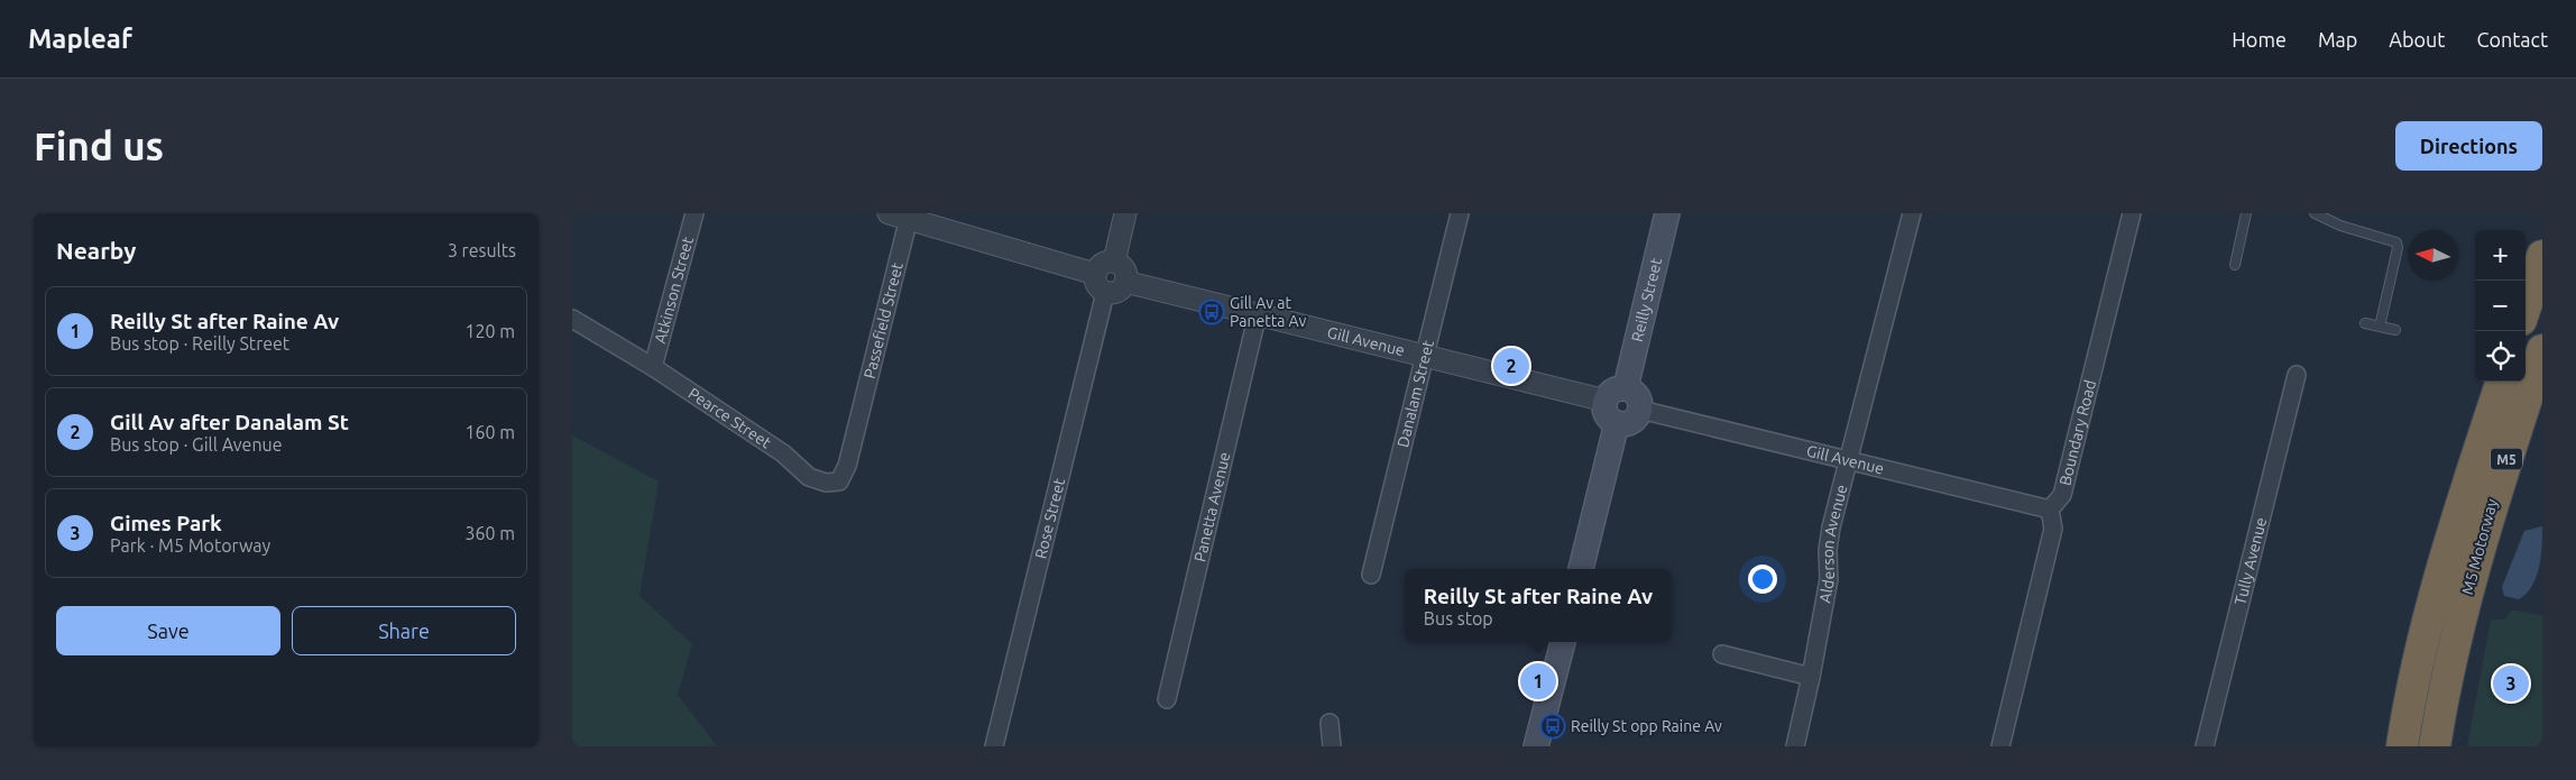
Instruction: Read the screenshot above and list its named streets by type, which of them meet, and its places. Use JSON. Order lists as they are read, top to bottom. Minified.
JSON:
{"streets":{"highway":["M5","M5 Motorway"],"main road":["Reilly Street"],"street":["Atkinson Street","Passefield Street","Gill Avenue","Danalam Street","Pearce Street","Boundary Road","Panetta Avenue","Rose Street","Alderson Avenue","Tully Avenue"]},"crossings":[["Atkinson Street","Pearce Street"],["Reilly Street","Gill Avenue"],["Passefield Street","Pearce Street"],["Gill Avenue","Danalam Street"],["Gill Avenue","Boundary Road"],["Gill Avenue","Panetta Avenue"],["Gill Avenue","Rose Street"],["Gill Avenue","Alderson Avenue"]],"places":{"bus stop":["Gill Av at Panetta Av","Reilly St opp Raine Av"]},"north":"left","page":{"header":"Mapleaf","nav":["Home","Map","About","Contact"],"buttons":["Directions",["Save","Share"]],"title":"Find us","heading":["Nearby","3 results"],"map_buttons":["+","−"],"list":[{"mark":"1","name":"Reilly St after Raine Av","note":"Bus stop · Reilly Street","value":"120 m"},{"mark":"2","name":"Gill Av after Danalam St","note":"Bus stop · Gill Avenue","value":"160 m"},{"mark":"3","name":"Gimes Park","note":"Park · M5 Motorway","value":"360 m"}],"pins":["2","1","3"],"popup":["Reilly St after Raine Av","Bus stop"]}}
